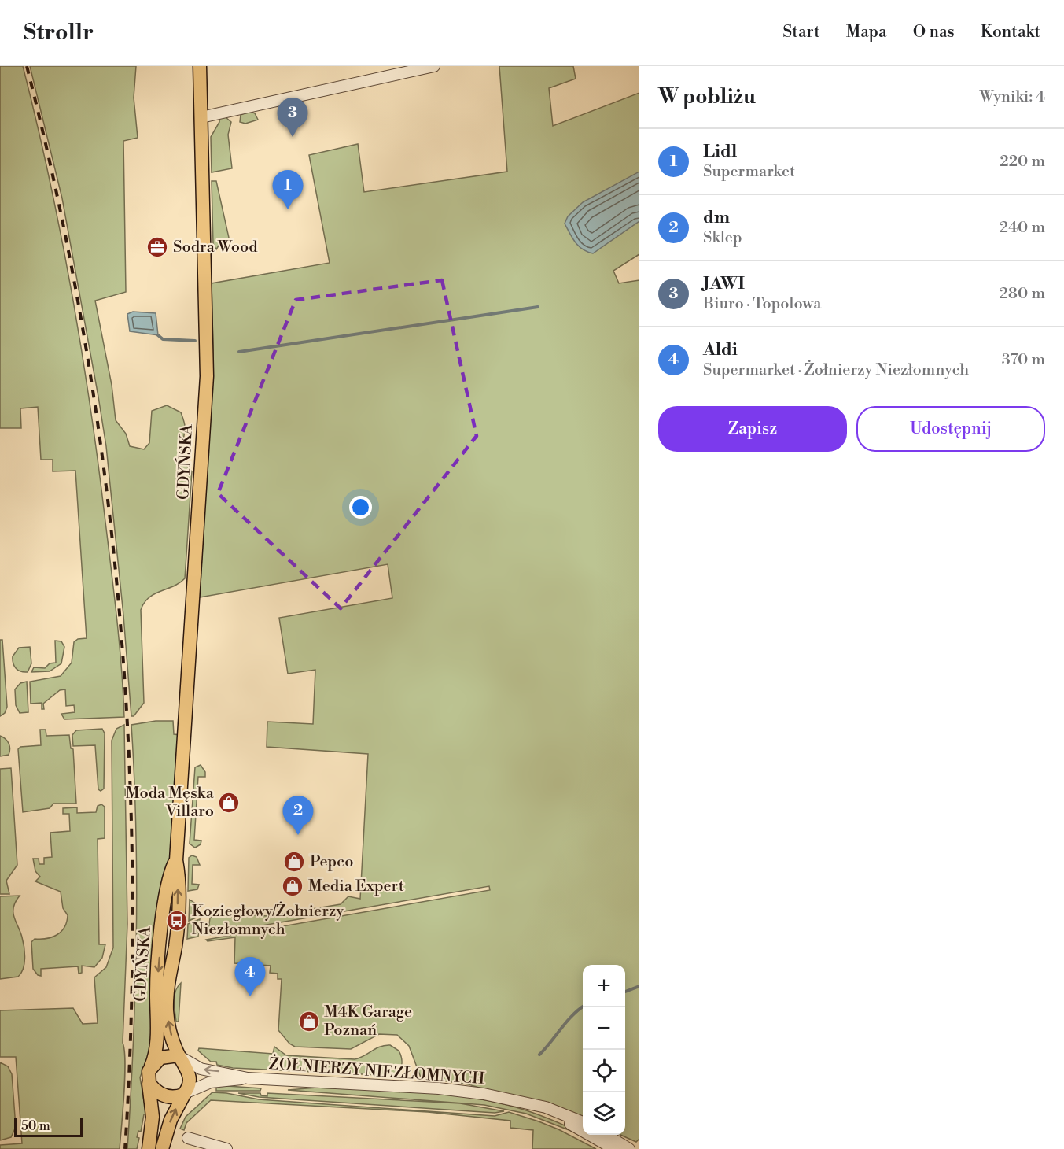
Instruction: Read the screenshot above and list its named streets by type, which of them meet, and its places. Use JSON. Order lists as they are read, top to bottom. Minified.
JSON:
{"streets":{"main road":["GDYŃSKA"],"street":["ŻOŁNIERZY NIEZŁOMNYCH"]},"crossings":[["GDYŃSKA","ŻOŁNIERZY NIEZŁOMNYCH"]],"places":{"office":["Sodra Wood"],"shop":["Moda Męska Villaro","Pepco","Media Expert","M4K Garage Poznań"],"bus stop":["Koziegłowy/Żołnierzy Niezłomnych"]},"scale_bar":"50 m","page":{"header":"Strollr","nav":["Start","Mapa","O nas","Kontakt"],"heading":["W pobliżu","Wyniki: 4"],"pins":["3","1","2","4"],"list":[{"mark":"1","name":"Lidl","note":"Supermarket","value":"220 m"},{"mark":"2","name":"dm","note":"Sklep","value":"240 m"},{"mark":"3","name":"JAWI","note":"Biuro · Topolowa","value":"280 m"},{"mark":"4","name":"Aldi","note":"Supermarket · Żołnierzy Niezłomnych","value":"370 m"}],"buttons":["Zapisz","Udostępnij"],"map_buttons":["+","−"],"scale":"50 m"}}
